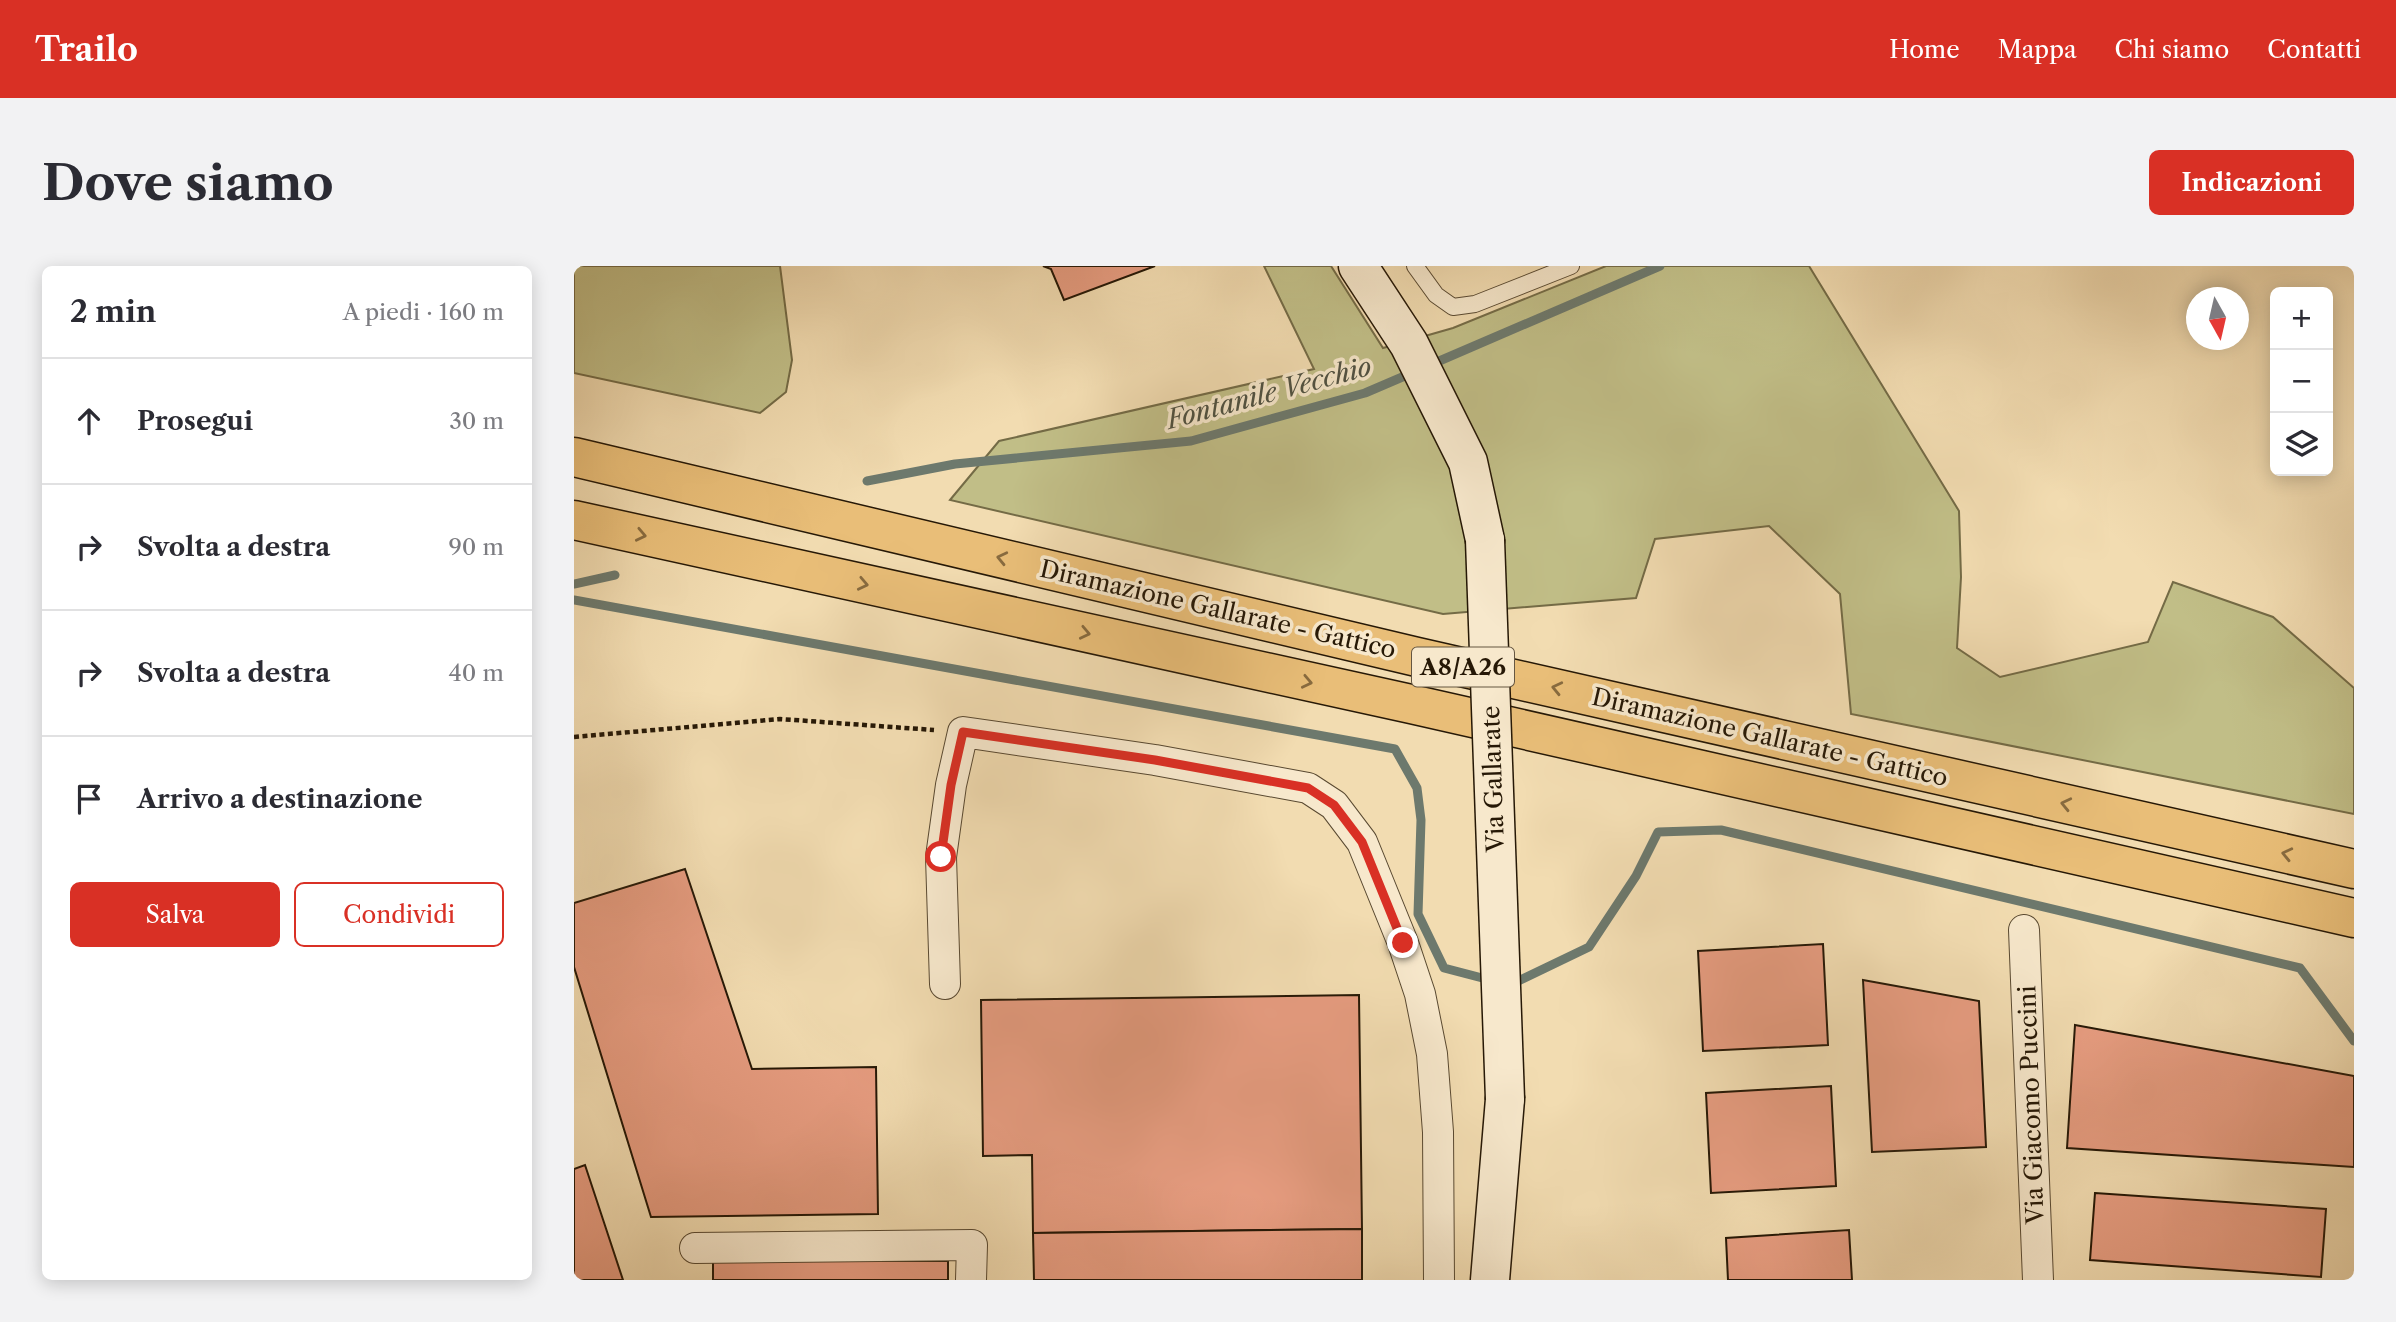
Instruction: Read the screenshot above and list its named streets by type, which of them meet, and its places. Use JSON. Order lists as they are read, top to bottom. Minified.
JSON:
{"streets":{"highway":["Diramazione Gallarate - Gattico","A8/A26"],"main road":["Via Gallarate"],"street":["Via Giacomo Puccini"]},"water":["Fontanile Vecchio"],"north":"bottom","page":{"header":"Trailo","nav":["Home","Mappa","Chi siamo","Contatti"],"buttons":["Indicazioni",["Salva","Condividi"]],"title":"Dove siamo","heading":["2 min","A piedi · 160 m"],"map_buttons":["+","−"],"list":[["Prosegui","30 m"],["Svolta a destra","90 m"],["Svolta a destra","40 m"],"Arrivo a destinazione"]}}
